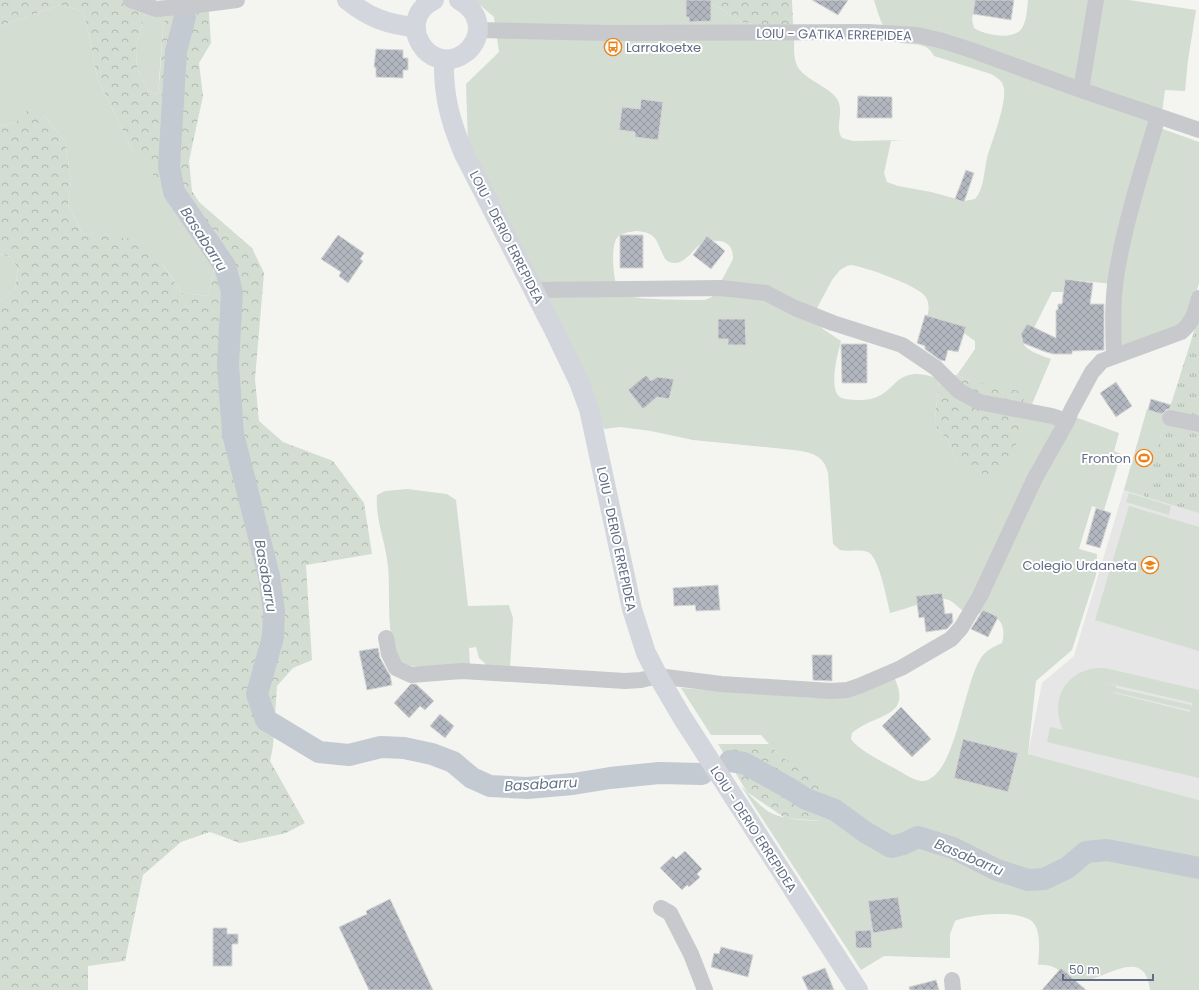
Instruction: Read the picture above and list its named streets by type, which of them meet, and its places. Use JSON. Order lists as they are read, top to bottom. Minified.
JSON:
{"streets":{"main road":["LOIU - DERIO ERREPIDEA"],"street":["LOIU - GATIKA ERREPIDEA"]},"water":["Basabarru"],"places":{"bus stop":["Larrakoetxe"],"sports":["Fronton"],"school or university":["Colegio Urdaneta"]},"scale_bar":"50 m"}
